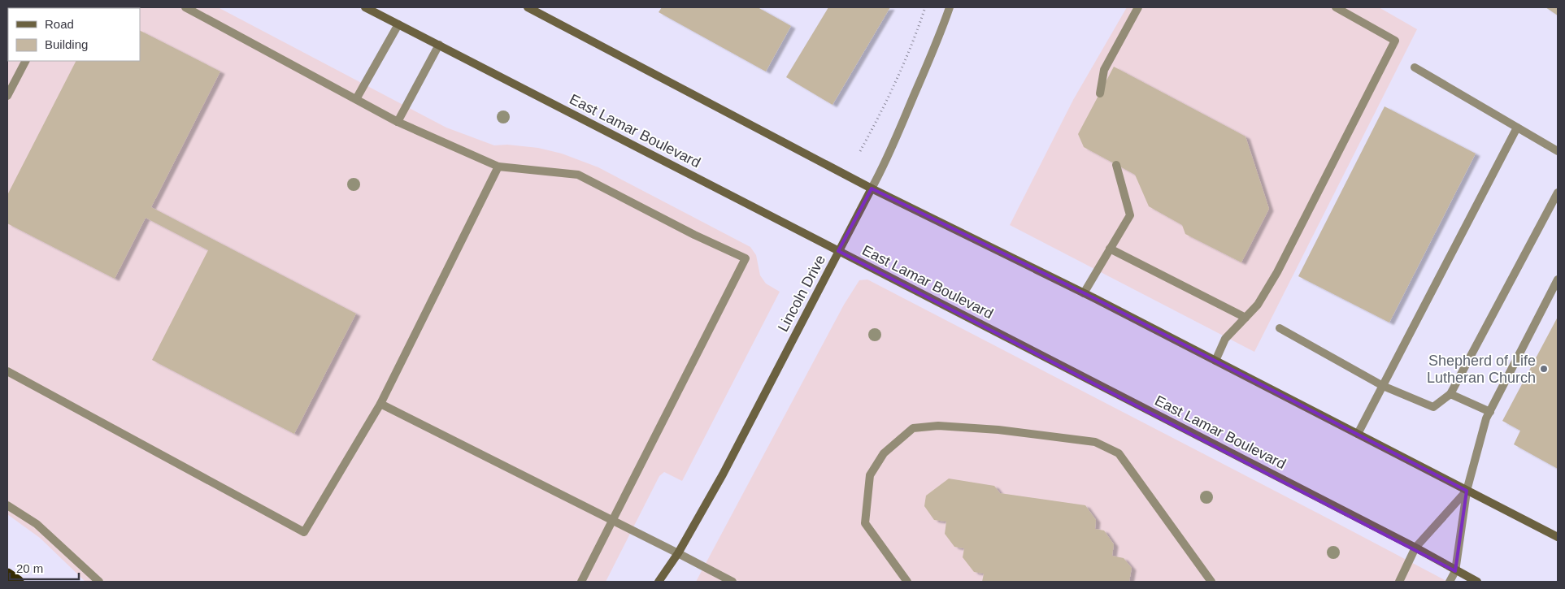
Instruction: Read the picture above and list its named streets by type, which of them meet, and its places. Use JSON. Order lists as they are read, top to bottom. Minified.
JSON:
{"streets":{"main road":["East Lamar Boulevard","Lincoln Drive"]},"crossings":[["East Lamar Boulevard","Lincoln Drive"]],"places":["Shepherd of Life Lutheran Church"],"legend":["Road","Building"],"scale_bar":"20 m"}
